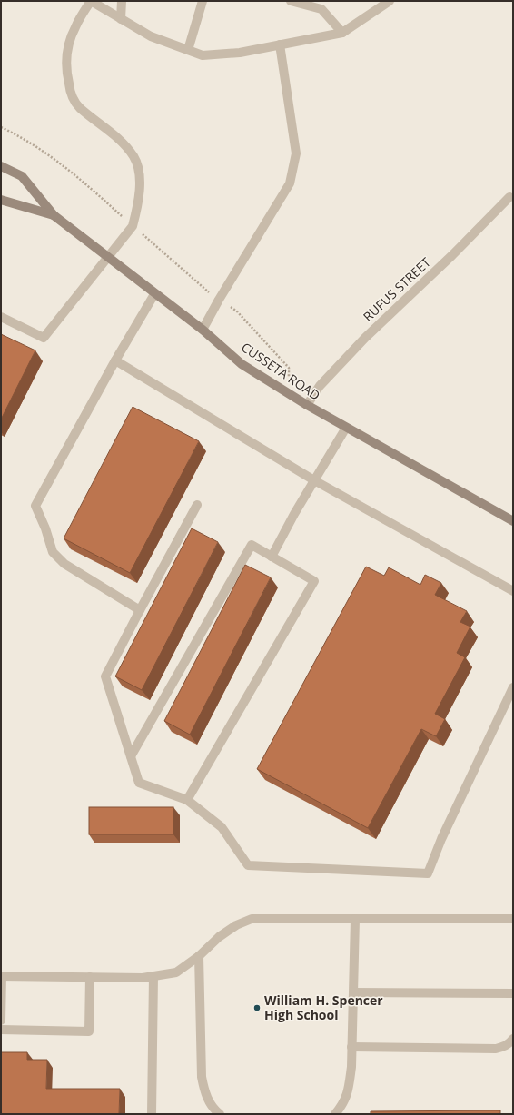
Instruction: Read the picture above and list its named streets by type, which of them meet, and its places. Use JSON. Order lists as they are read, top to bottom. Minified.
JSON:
{"streets":{"street":["RUFUS STREET","CUSSETA ROAD"]},"crossings":[["RUFUS STREET","CUSSETA ROAD"]],"places":["William H. Spencer High School"]}
